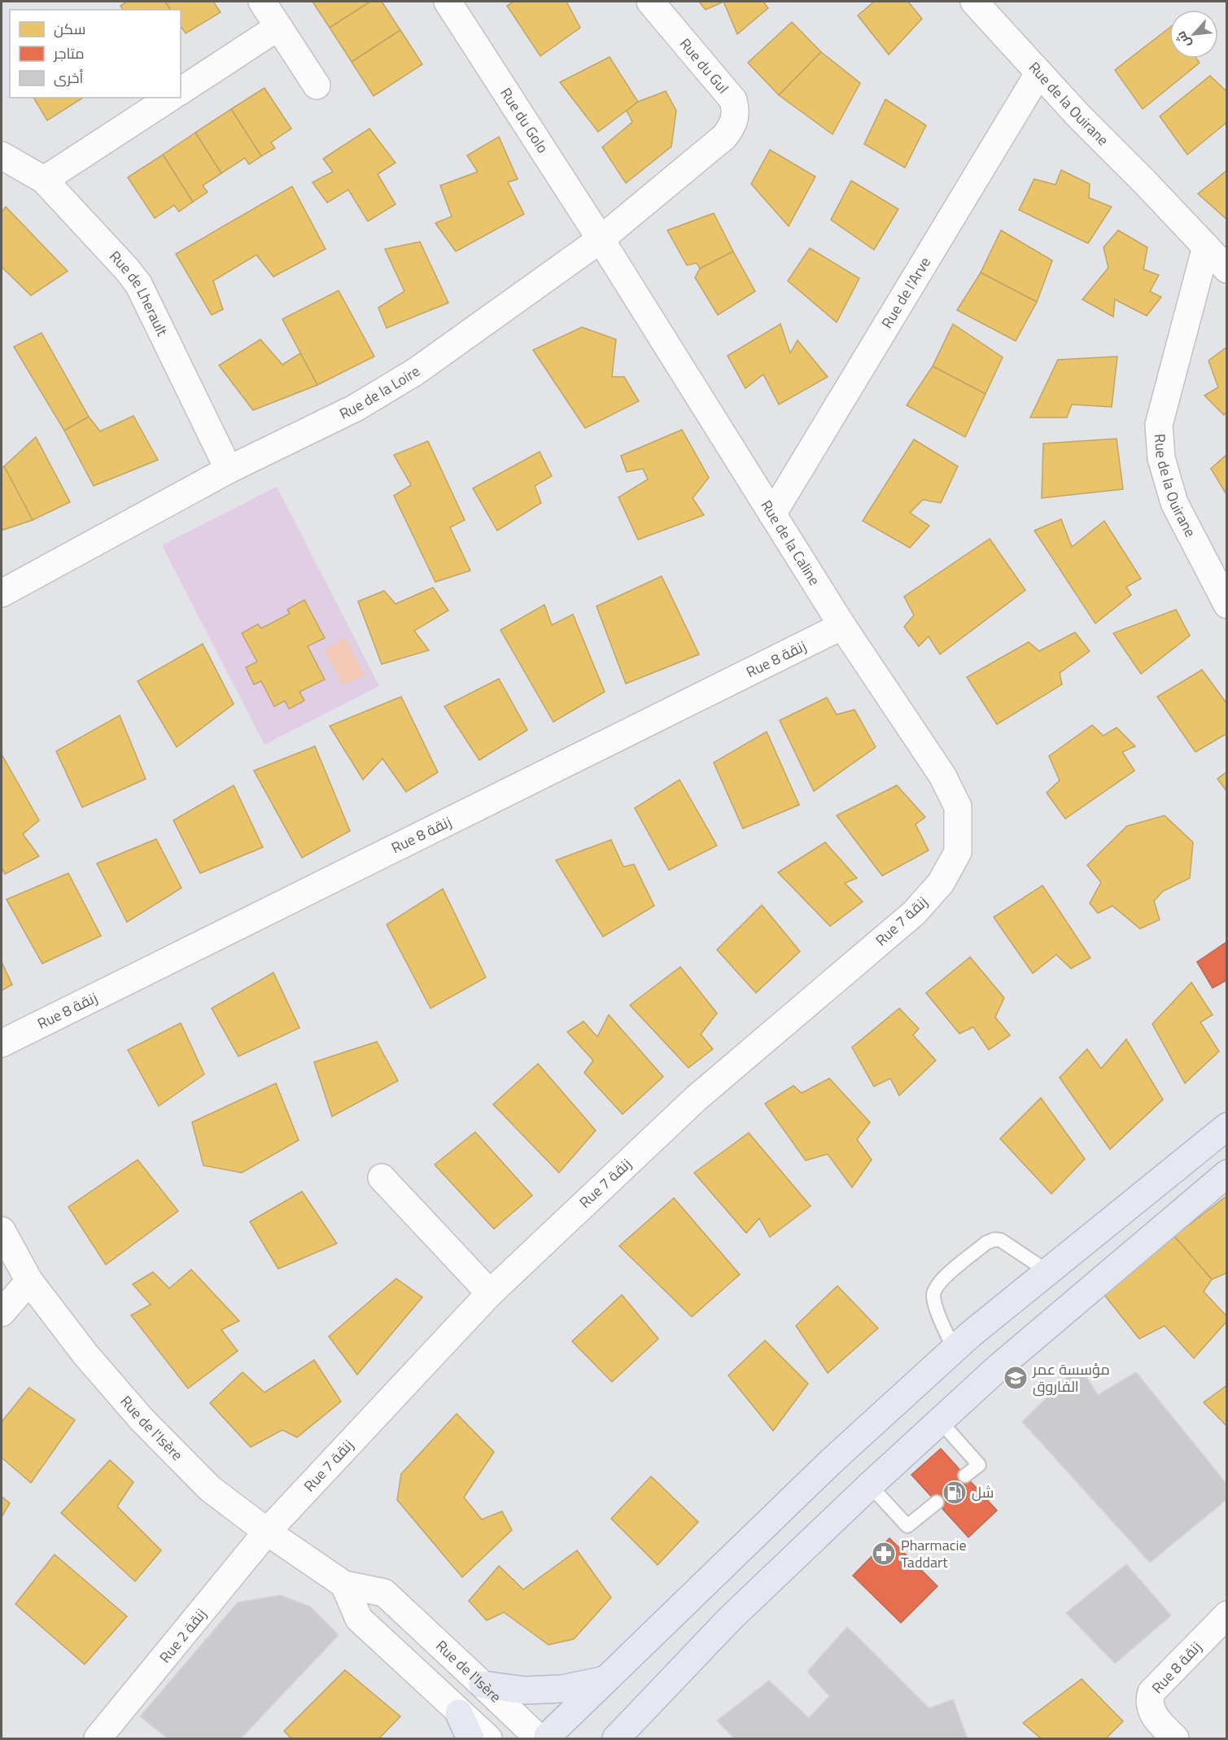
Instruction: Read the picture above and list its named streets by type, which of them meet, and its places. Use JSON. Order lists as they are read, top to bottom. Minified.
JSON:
{"streets":{"street":["Rue du Gul","Rue de la Ouirane","Rue du Golo","Rue de l'Arve","Rue de Lherault","Rue de la Loire","Rue de la Caline","Rue 8 زنقة","Rue 7 زنقة","Rue de l'Isère","Rue 2 زنقة"]},"crossings":[["Rue du Gul","Rue de la Loire"],["Rue de la Ouirane","Rue de l'Arve"],["Rue du Golo","Rue de la Loire"],["Rue du Golo","Rue de la Caline"],["Rue de l'Arve","Rue de la Caline"],["Rue de Lherault","Rue de la Loire"],["Rue de la Loire","Rue de la Caline"],["Rue de la Caline","Rue 8 زنقة"],["Rue de la Caline","Rue 7 زنقة"],["Rue 7 زنقة","Rue de l'Isère"],["Rue 7 زنقة","Rue 2 زنقة"],["Rue de l'Isère","Rue 2 زنقة"]],"places":{"school or university":["مؤسسة عمر الفاروق"],"fuel station":["شل"],"pharmacy":["Pharmacie Taddart"]},"legend":["سكن","متاجر","أخرى"],"north":"bottom left"}
